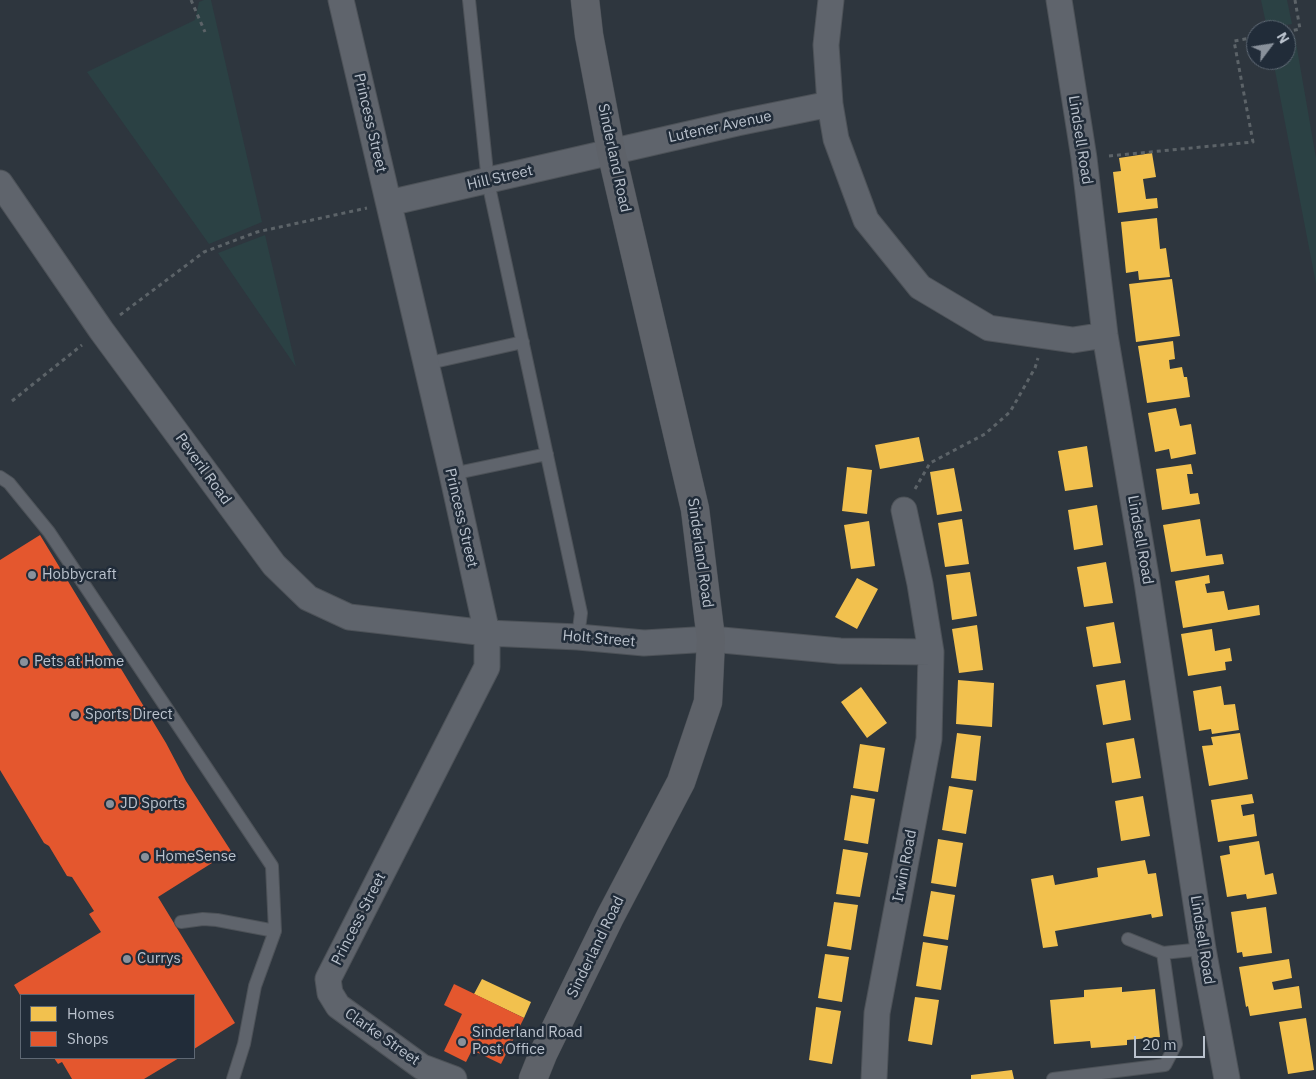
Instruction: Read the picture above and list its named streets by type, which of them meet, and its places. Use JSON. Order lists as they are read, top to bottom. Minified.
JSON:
{"streets":{"street":["Princess Street","Lutener Avenue","Lindsell Road","Sinderland Road","Hill Street","Peveril Road","Holt Street","Irwin Road","Clarke Street"]},"crossings":[["Princess Street","Hill Street"],["Princess Street","Peveril Road"],["Princess Street","Holt Street"],["Princess Street","Clarke Street"],["Lutener Avenue","Sinderland Road"],["Lutener Avenue","Hill Street"],["Sinderland Road","Hill Street"],["Sinderland Road","Holt Street"],["Peveril Road","Holt Street"]],"places":["Hobbycraft","Pets at Home","Sports Direct","JD Sports","HomeSense","Currys","Sinderland Road Post Office"],"legend":["Homes","Shops"],"scale_bar":"20 m","north":"top right"}
